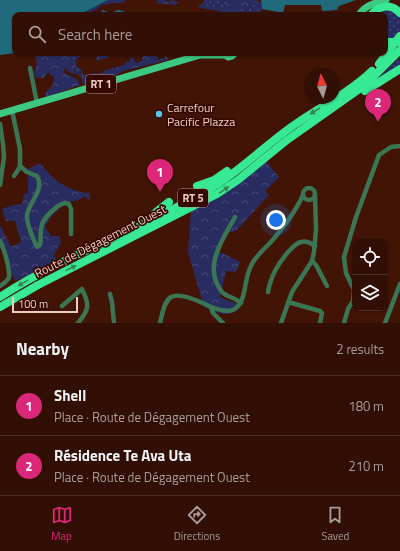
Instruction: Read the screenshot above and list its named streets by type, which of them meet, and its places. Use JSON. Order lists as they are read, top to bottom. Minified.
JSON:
{"streets":{"highway":["RT 5","Route de Dégagement Ouest"],"main road":["RT 1"]},"places":["Carrefour Pacific Plazza"],"scale_bar":"100 m","north":"top","page":{"search":"Search here","pins":["2","1"],"scale":"100 m","heading":["Nearby","2 results"],"list":[{"mark":"1","name":"Shell","note":"Place · Route de Dégagement Ouest","value":"180 m"},{"mark":"2","name":"Résidence Te Ava Uta","note":"Place · Route de Dégagement Ouest","value":"210 m"}],"nav":["Map","Directions","Saved"]}}
